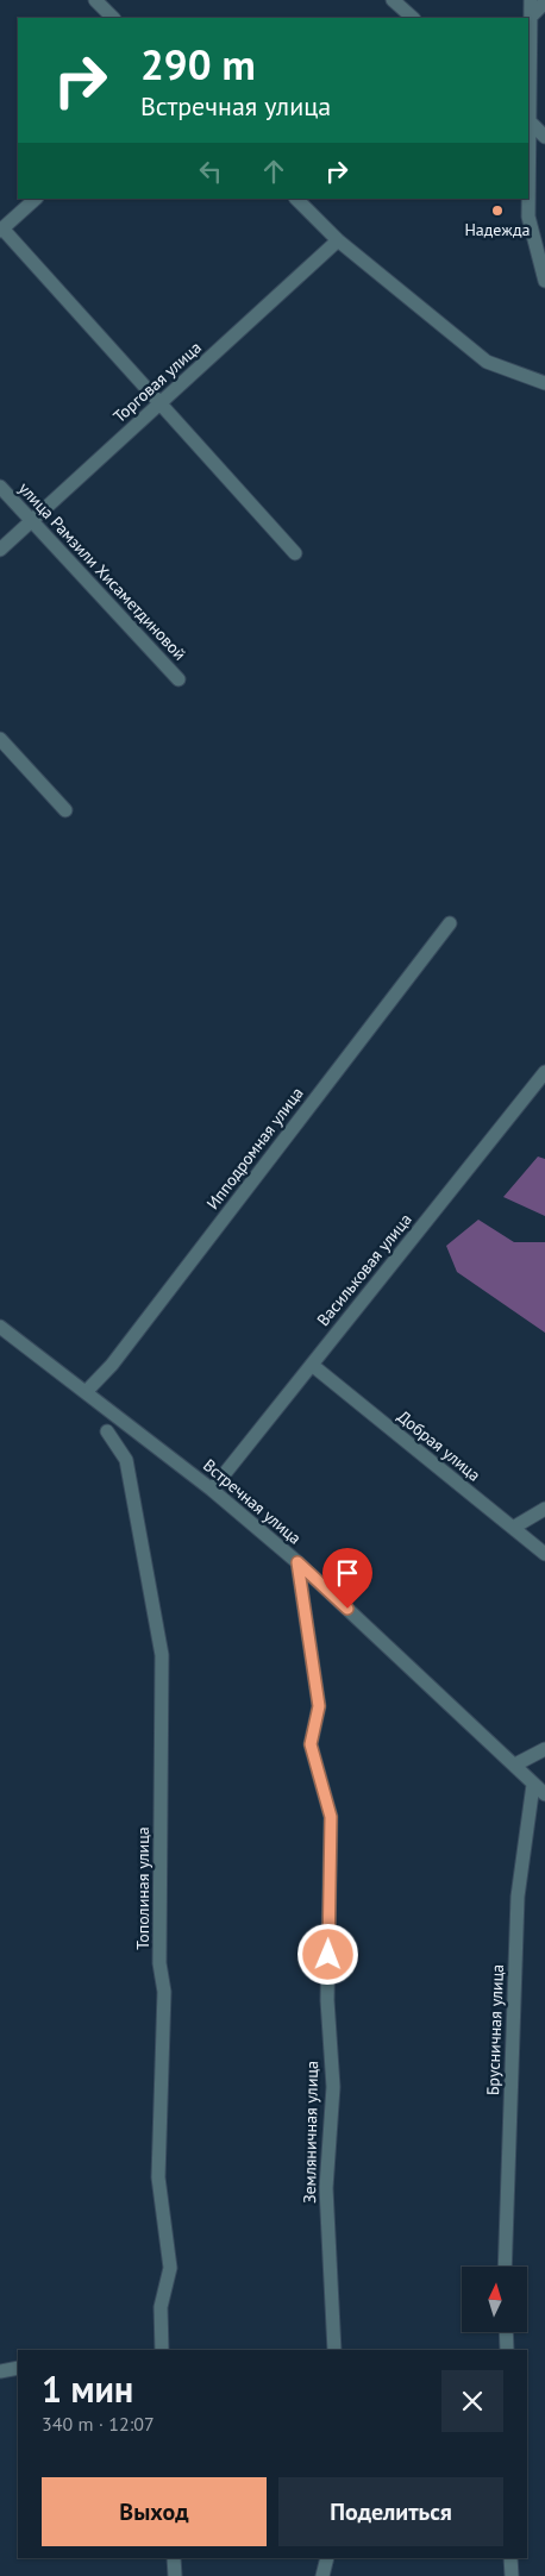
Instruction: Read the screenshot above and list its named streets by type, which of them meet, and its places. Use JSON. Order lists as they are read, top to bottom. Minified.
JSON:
{"streets":{"street":["Торговая улица","улица Рамзили Хисаметдиновой","Ипподромная улица","Васильковая улица","Добрая улица","Встречная улица","Тополиная улица","Брусничная улица","Земляничная улица"]},"crossings":[["Торговая улица","улица Рамзили Хисаметдиновой"],["Ипподромная улица","Встречная улица"],["Васильковая улица","Добрая улица"],["Васильковая улица","Встречная улица"],["Встречная улица","Брусничная улица"],["Встречная улица","Земляничная улица"]],"places":["Надежда"],"north":"top","page":{"turn":["290 m","Встречная улица"],"heading":["1 мин","340 m · 12:07"],"buttons":["Выход","Поделиться"]}}
